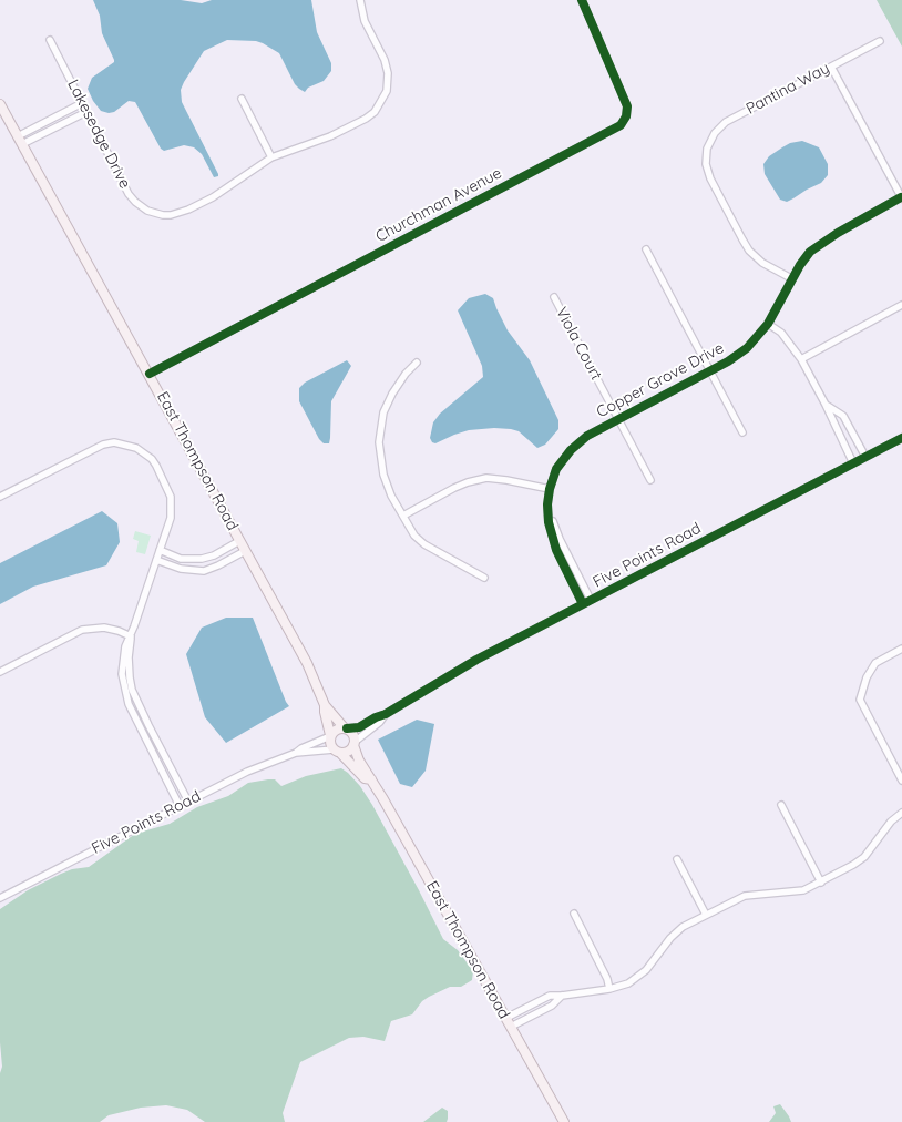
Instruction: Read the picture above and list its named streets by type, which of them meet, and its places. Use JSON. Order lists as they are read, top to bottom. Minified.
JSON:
{"streets":{"main road":["East Thompson Road"],"street":["Pantina Way","Lakesedge Drive","Churchman Avenue","Viola Court","Copper Grove Drive","Five Points Road"]},"crossings":[["Pantina Way","Copper Grove Drive"],["Churchman Avenue","East Thompson Road"],["Viola Court","Copper Grove Drive"],["Copper Grove Drive","Five Points Road"],["East Thompson Road","Five Points Road"]]}
